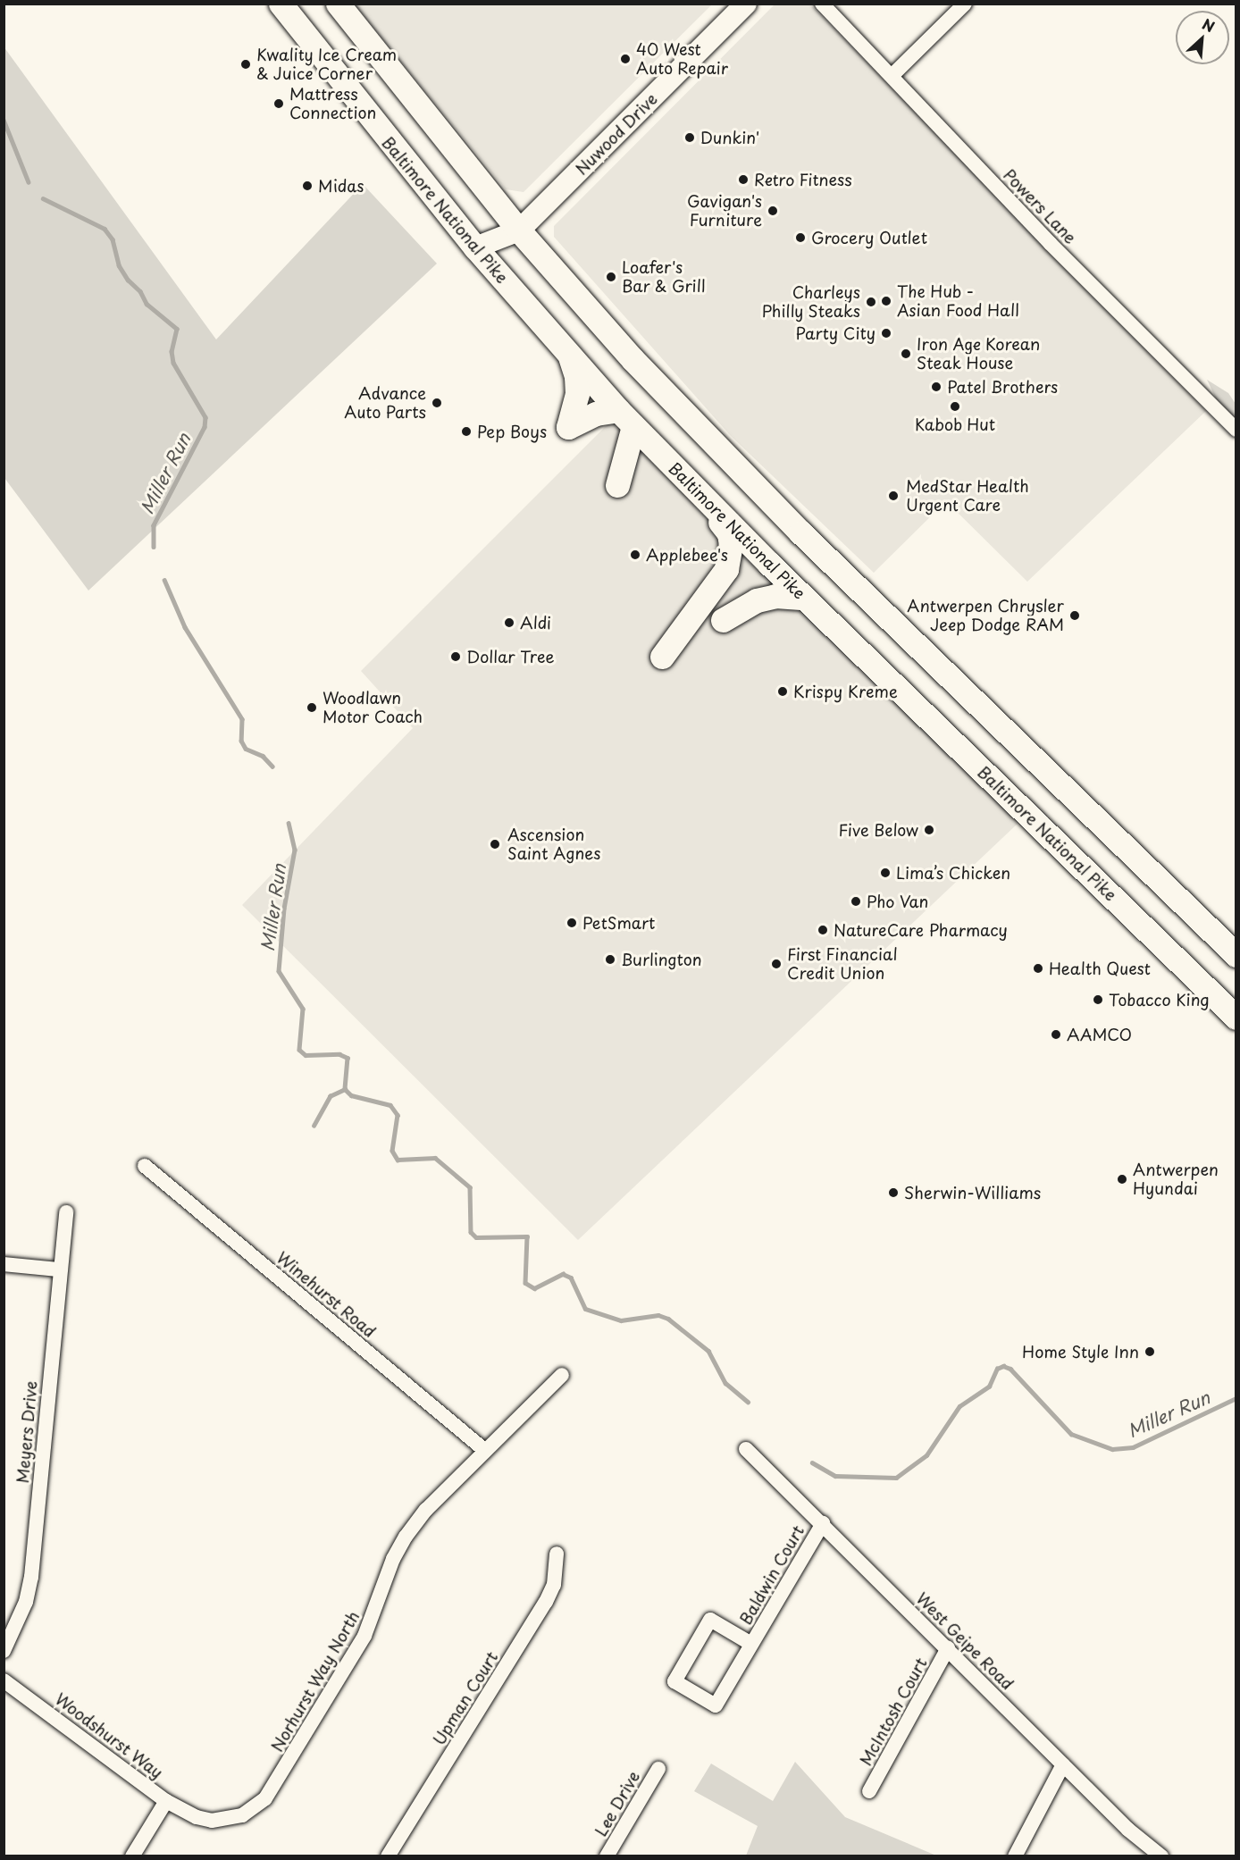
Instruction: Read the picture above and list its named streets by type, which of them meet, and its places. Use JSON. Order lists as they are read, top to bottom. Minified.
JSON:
{"streets":{"main road":["Baltimore National Pike"],"street":["Nuwood Drive","Powers Lane","Winehurst Road","Meyers Drive","Baldwin Court","West Geipe Road","Norhurst Way North","Upman Court","McIntosh Court","Woodshurst Way","Lee Drive"]},"crossings":[["Nuwood Drive","Baltimore National Pike"],["Winehurst Road","Norhurst Way North"],["Baldwin Court","West Geipe Road"],["West Geipe Road","McIntosh Court"],["Norhurst Way North","Woodshurst Way"]],"water":["Miller Run"],"places":["40 West Auto Repair","Kwality Ice Cream & Juice Corner","Mattress Connection","Dunkin'","Retro Fitness","Midas","Gavigan's Furniture","Grocery Outlet","Loafer's Bar & Grill","The Hub - Asian Food Hall","Charleys Philly Steaks","Party City","Iron Age Korean Steak House","Patel Brothers","Advance Auto Parts","Kabob Hut","Pep Boys","MedStar Health Urgent Care","Applebee's","Antwerpen Chrysler Jeep Dodge RAM","Aldi","Dollar Tree","Krispy Kreme","Woodlawn Motor Coach","Five Below","Ascension Saint Agnes","Lima’s Chicken","Pho Van","PetSmart","NatureCare Pharmacy","Burlington","First Financial Credit Union","Health Quest","Tobacco King","AAMCO","Antwerpen Hyundai","Sherwin-Williams","Home Style Inn"],"north":"top right"}
